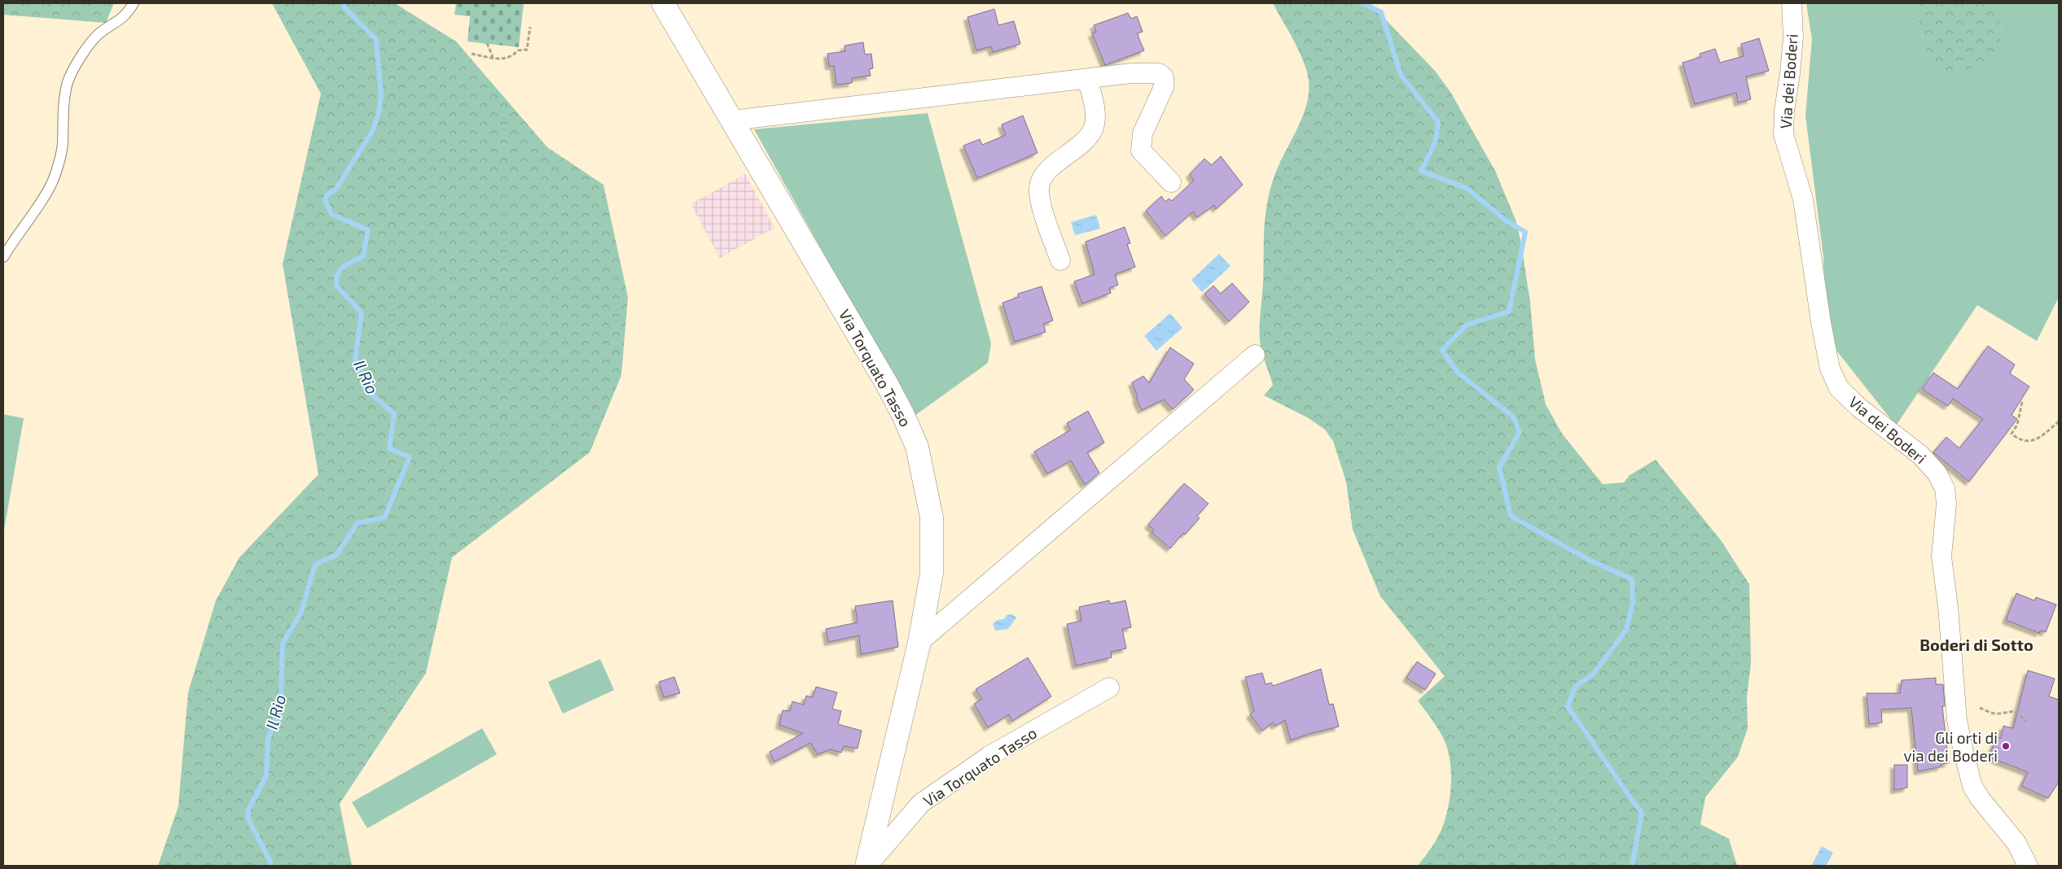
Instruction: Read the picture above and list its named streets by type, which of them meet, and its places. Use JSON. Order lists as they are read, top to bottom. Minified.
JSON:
{"streets":{"street":["Via dei Boderi","Via Torquato Tasso"]},"districts":["Boderi di Sotto"],"water":["Il Rio"],"places":["Gli orti di via dei Boderi"]}
